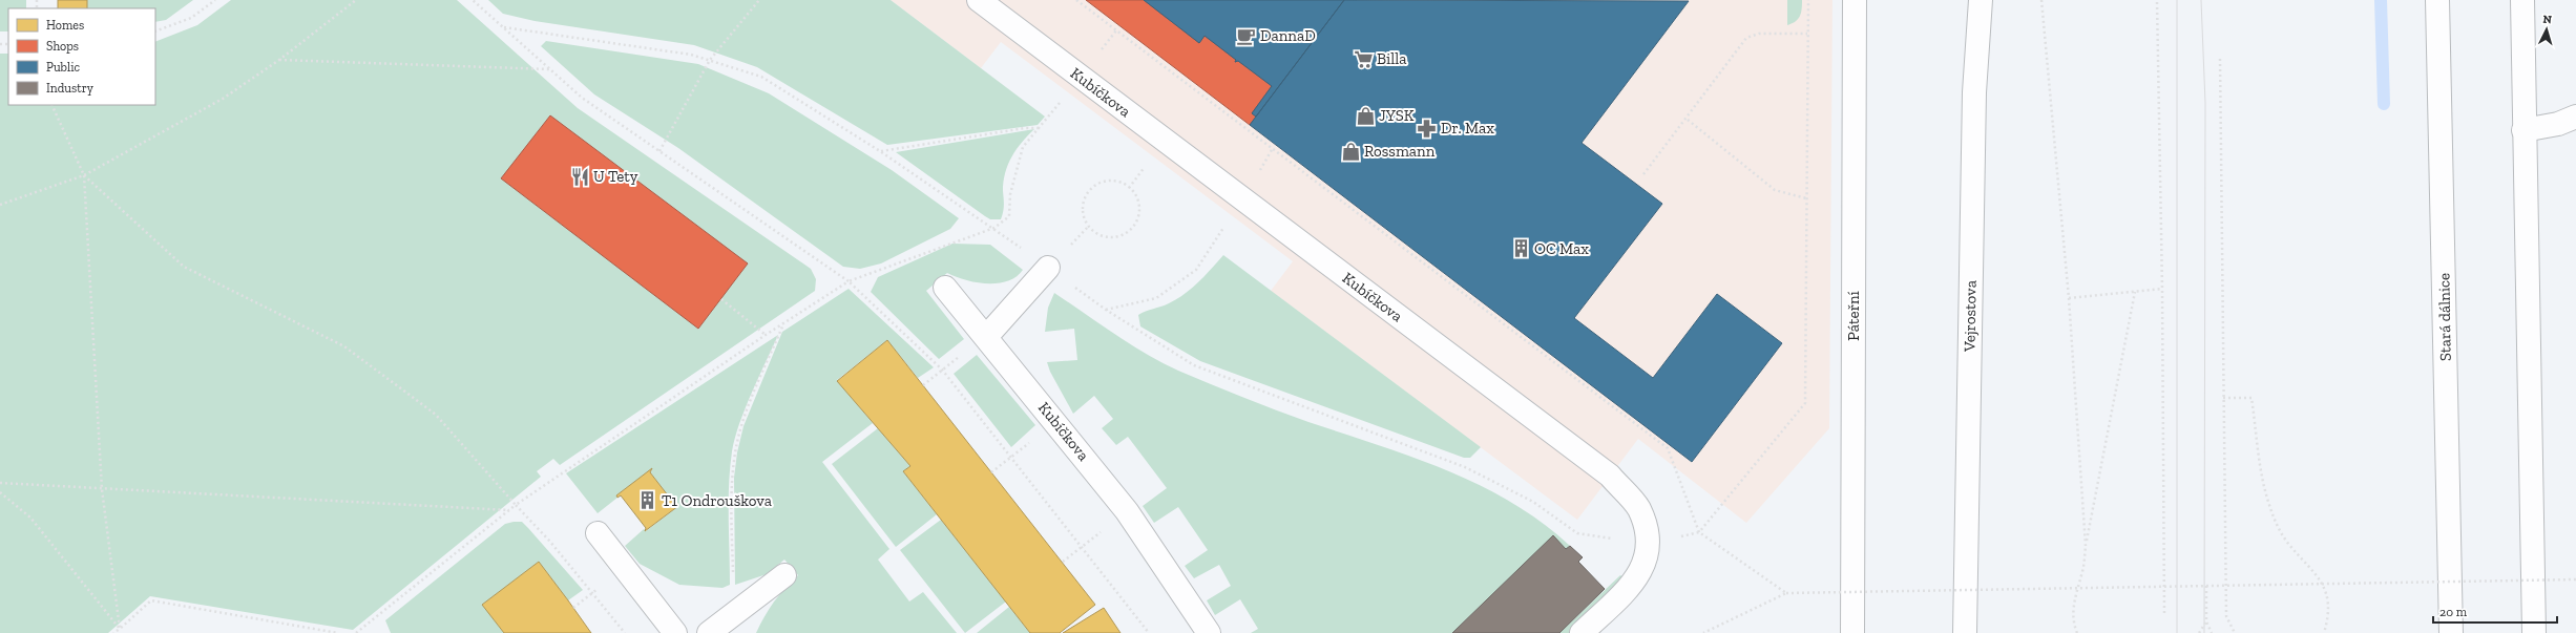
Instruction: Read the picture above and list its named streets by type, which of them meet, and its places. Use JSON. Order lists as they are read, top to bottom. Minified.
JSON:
{"streets":{"street":["Kubíčkova","Páteřní","Vejrostova","Stará dálnice"]},"places":{"cafe":["DannaD"],"supermarket":["Billa"],"shop":["JYSK","Rossmann"],"pharmacy":["Dr. Max"],"restaurant":["U Tety"],"building":["OC Max","T1 Ondrouškova"]},"legend":["Homes","Shops","Public","Industry"],"scale_bar":"20 m","north":"top"}
